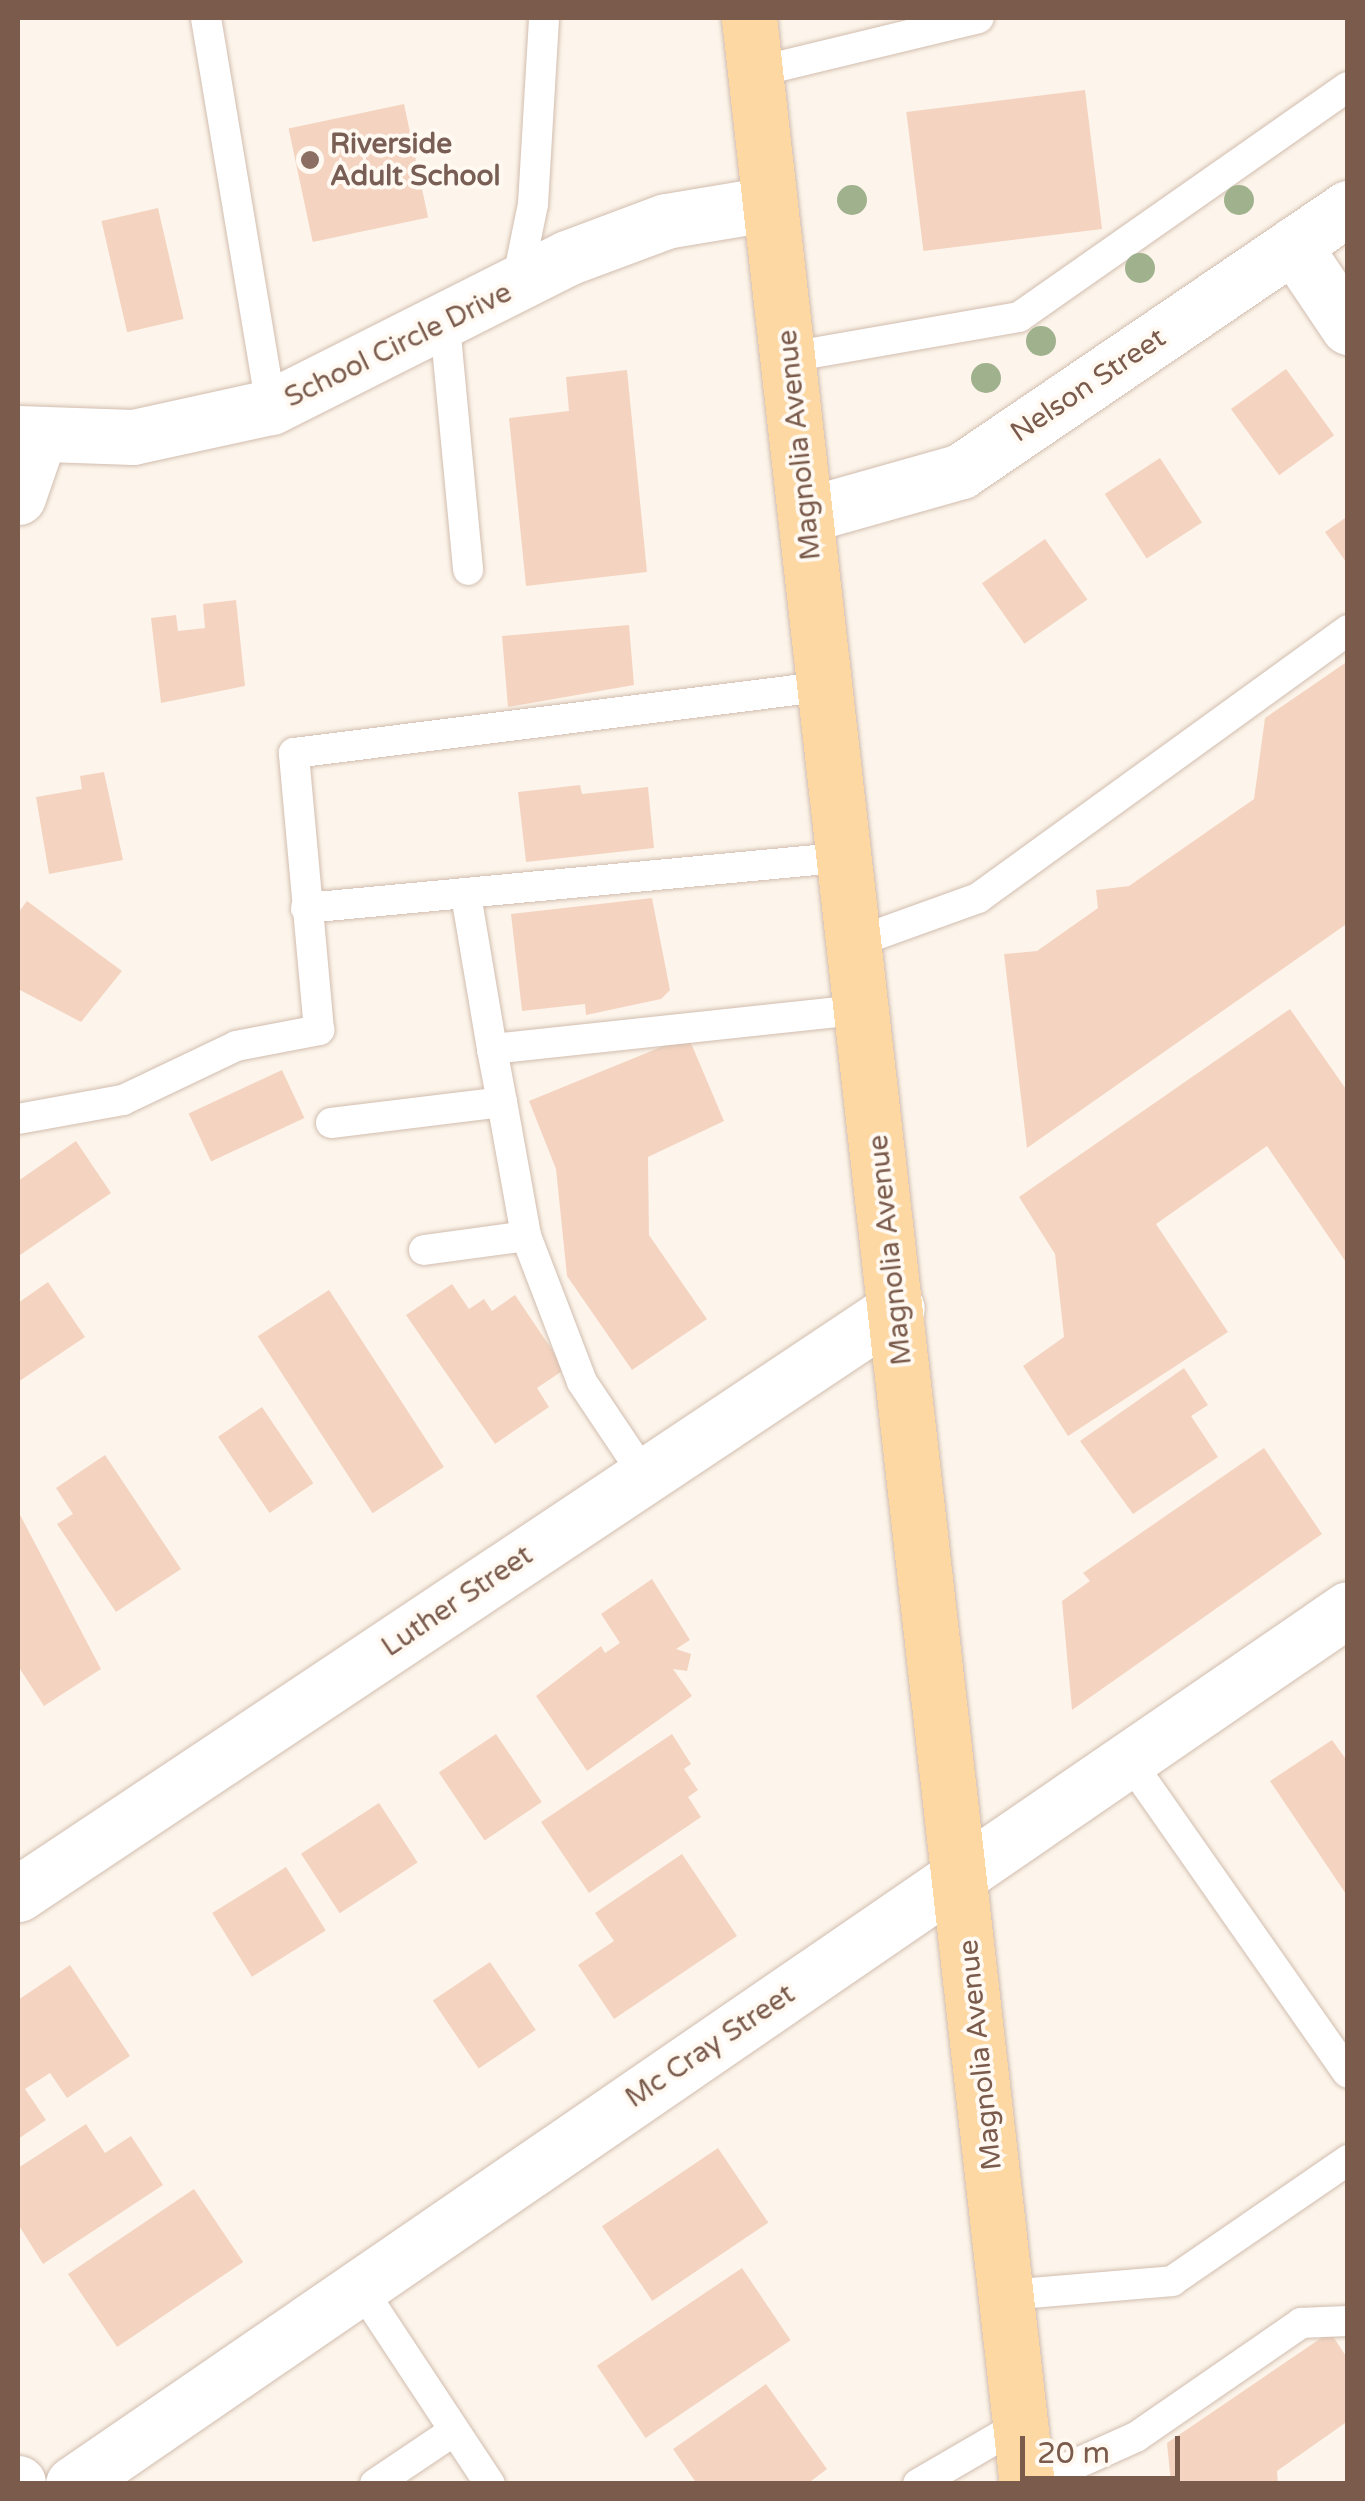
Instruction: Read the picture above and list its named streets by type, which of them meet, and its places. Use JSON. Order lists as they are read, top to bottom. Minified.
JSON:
{"streets":{"main road":["Magnolia Avenue"],"street":["School Circle Drive","Nelson Street","Luther Street","Mc Cray Street"]},"crossings":[["School Circle Drive","Magnolia Avenue"],["Nelson Street","Magnolia Avenue"],["Magnolia Avenue","Luther Street"],["Magnolia Avenue","Mc Cray Street"]],"places":["Riverside Adult School"],"scale_bar":"20 m"}
